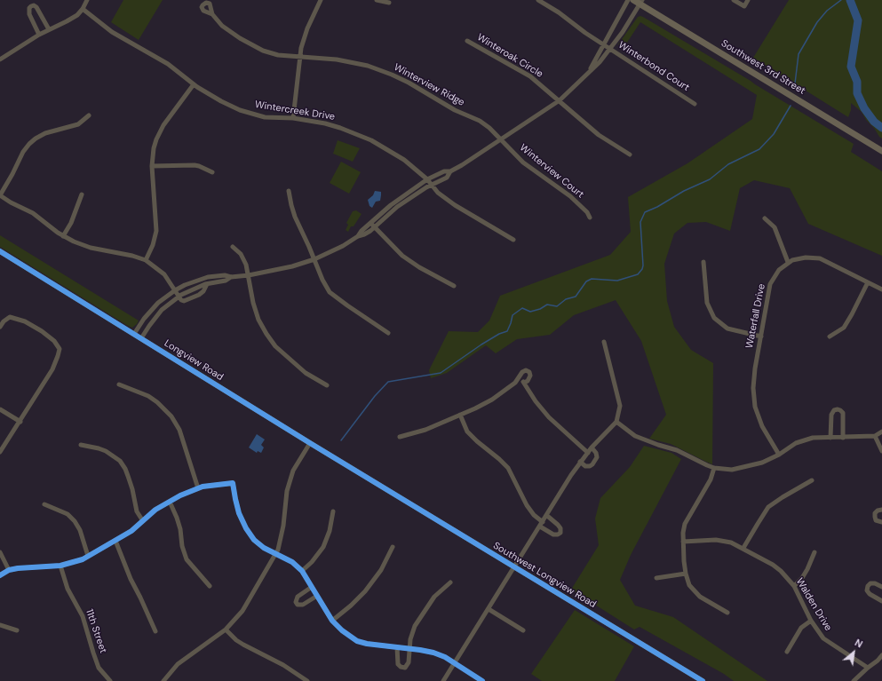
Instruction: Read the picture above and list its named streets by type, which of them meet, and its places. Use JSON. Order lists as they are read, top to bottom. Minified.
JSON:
{"streets":{"main road":["Southwest 3rd Street"],"street":["Winteroak Circle","Winterbond Court","Winterview Ridge","Wintercreek Drive","Winterview Court","Waterfall Drive","Longview Road","Southwest Longview Road","Walden Drive","11th Street"]},"crossings":[["Winterview Ridge","Winterview Court"],["Longview Road","Southwest Longview Road"]],"north":"top right"}
